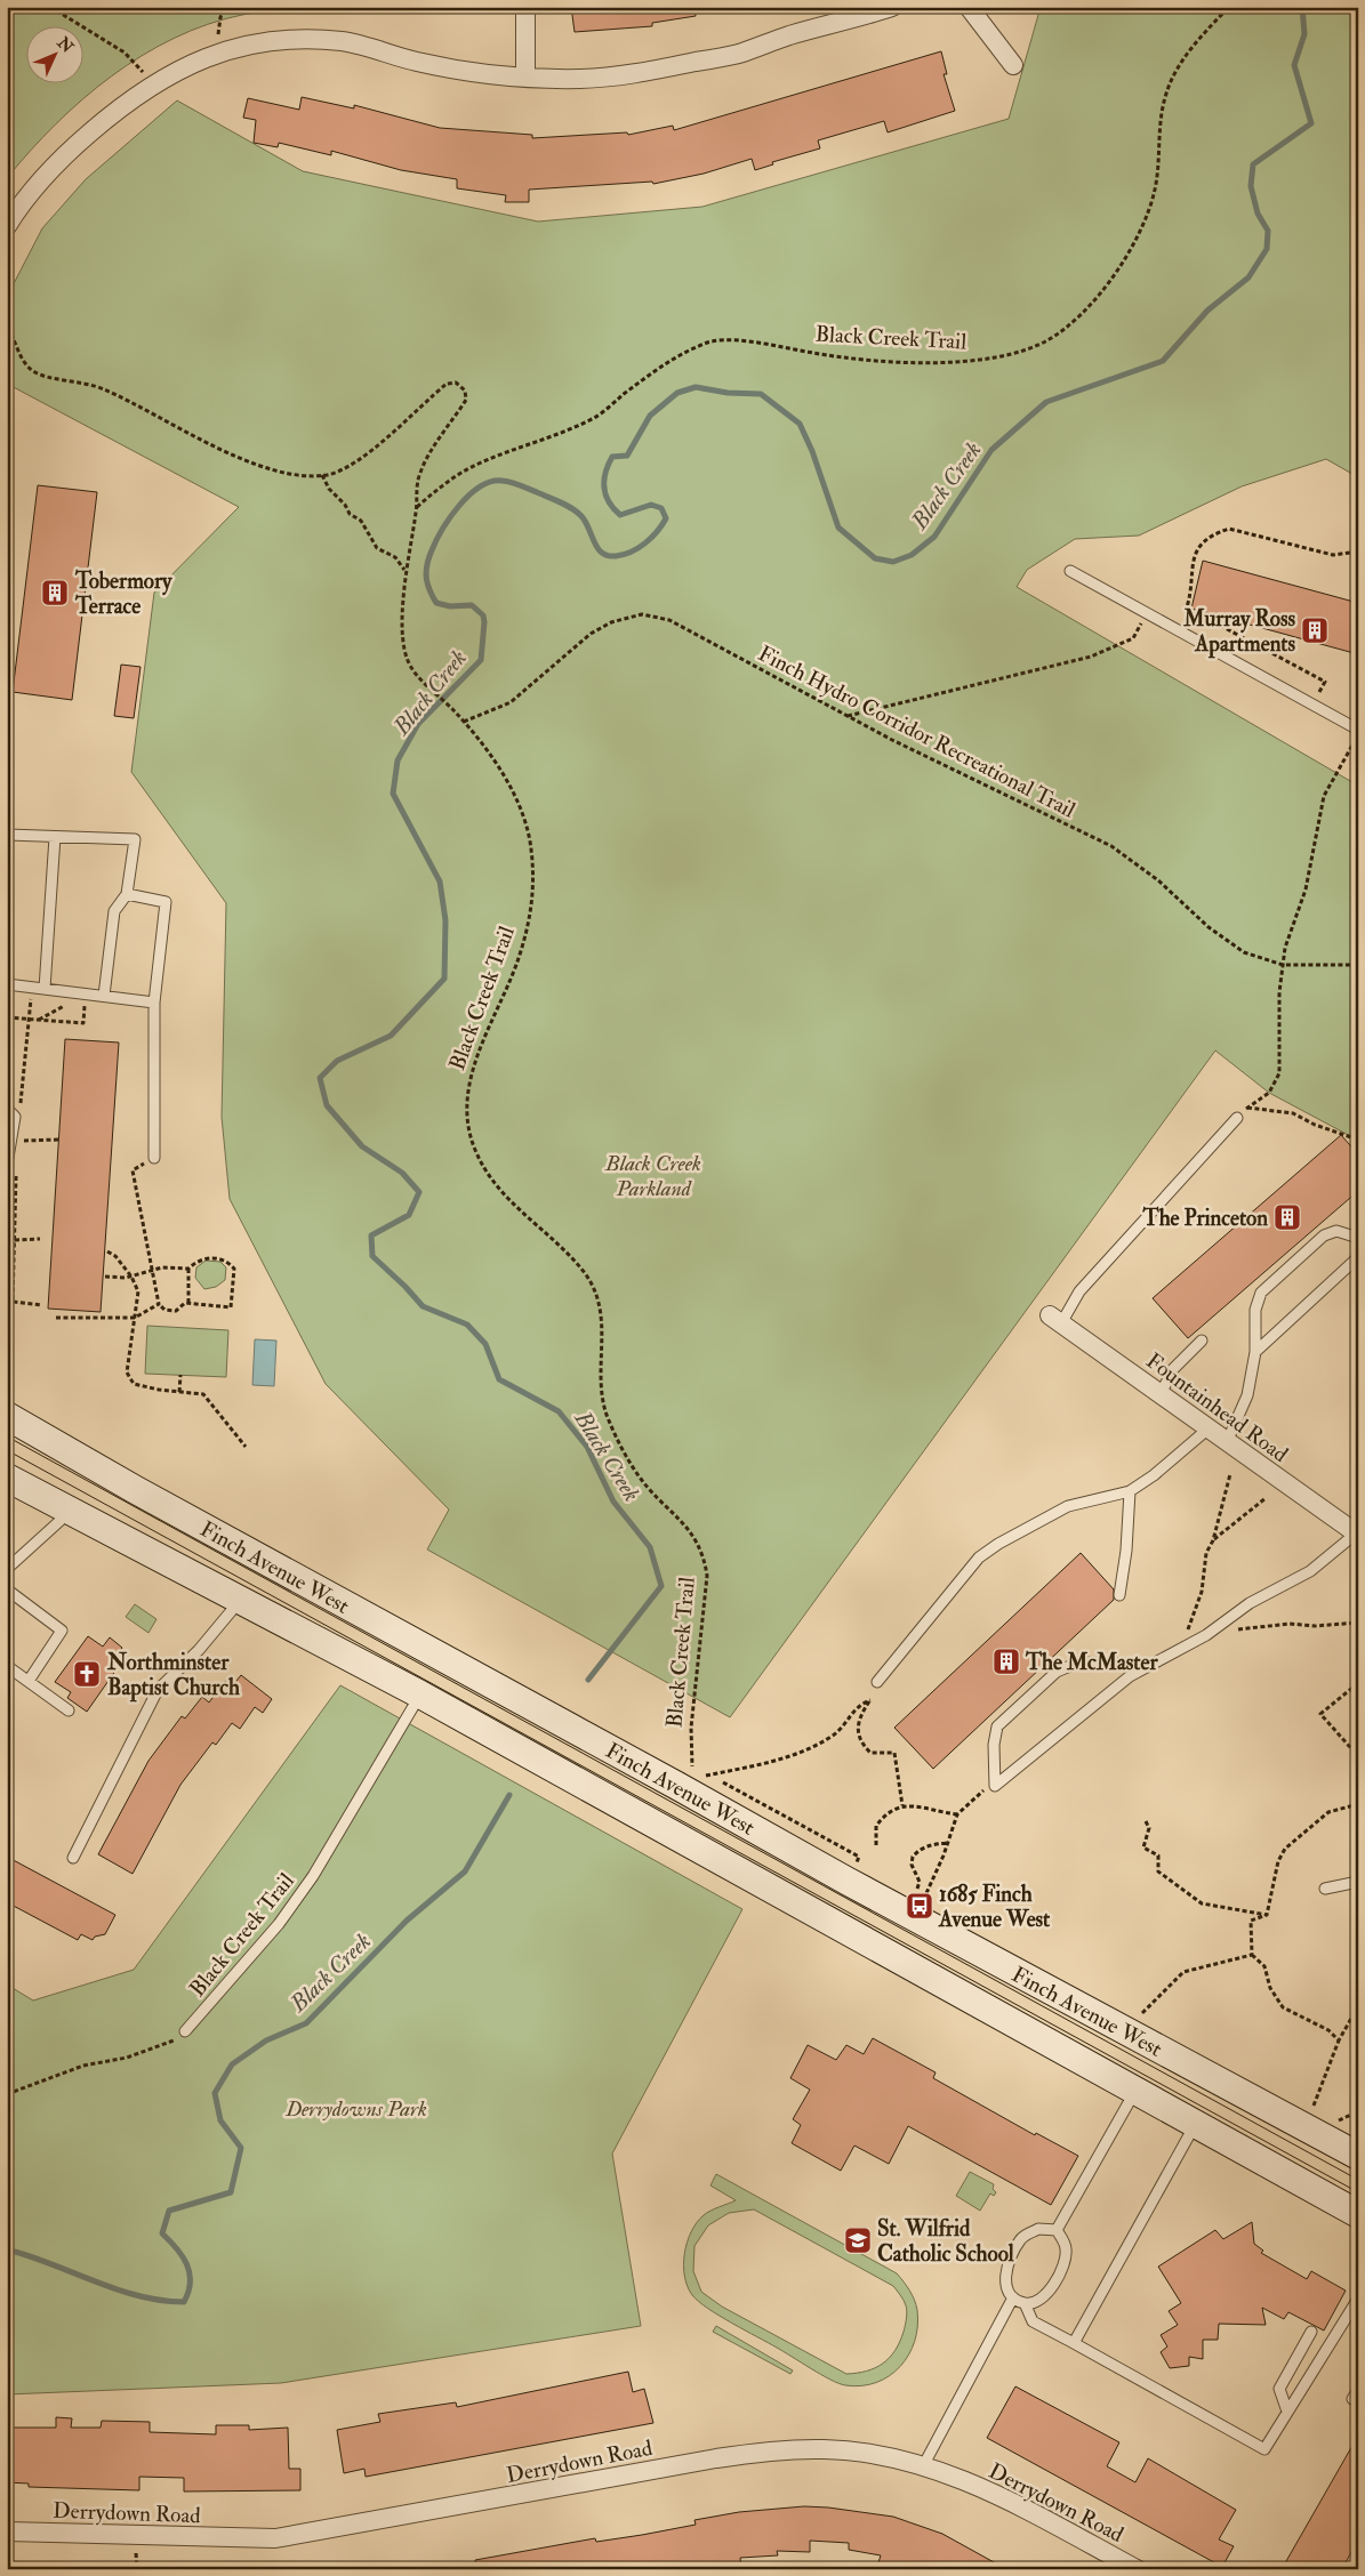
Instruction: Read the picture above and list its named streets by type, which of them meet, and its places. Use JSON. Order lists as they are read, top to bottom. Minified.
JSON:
{"streets":{"main road":["Finch Avenue West"],"street":["Fountainhead Road","Derrydown Road"],"lane":["Black Creek Trail"],"path":["Finch Hydro Corridor Recreational Trail"]},"crossings":[["Black Creek Trail","Finch Hydro Corridor Recreational Trail"],["Black Creek Trail","Finch Avenue West"]],"water":["Black Creek"],"parks":["Black Creek Parkland","Derrydowns Park"],"places":{"building":["Tobermory Terrace","Murray Ross Apartments","The Princeton","The McMaster"],"church":["Northminster Baptist Church"],"bus stop":["1685 Finch Avenue West"],"school or university":["St. Wilfrid Catholic School"]},"north":"top right"}
